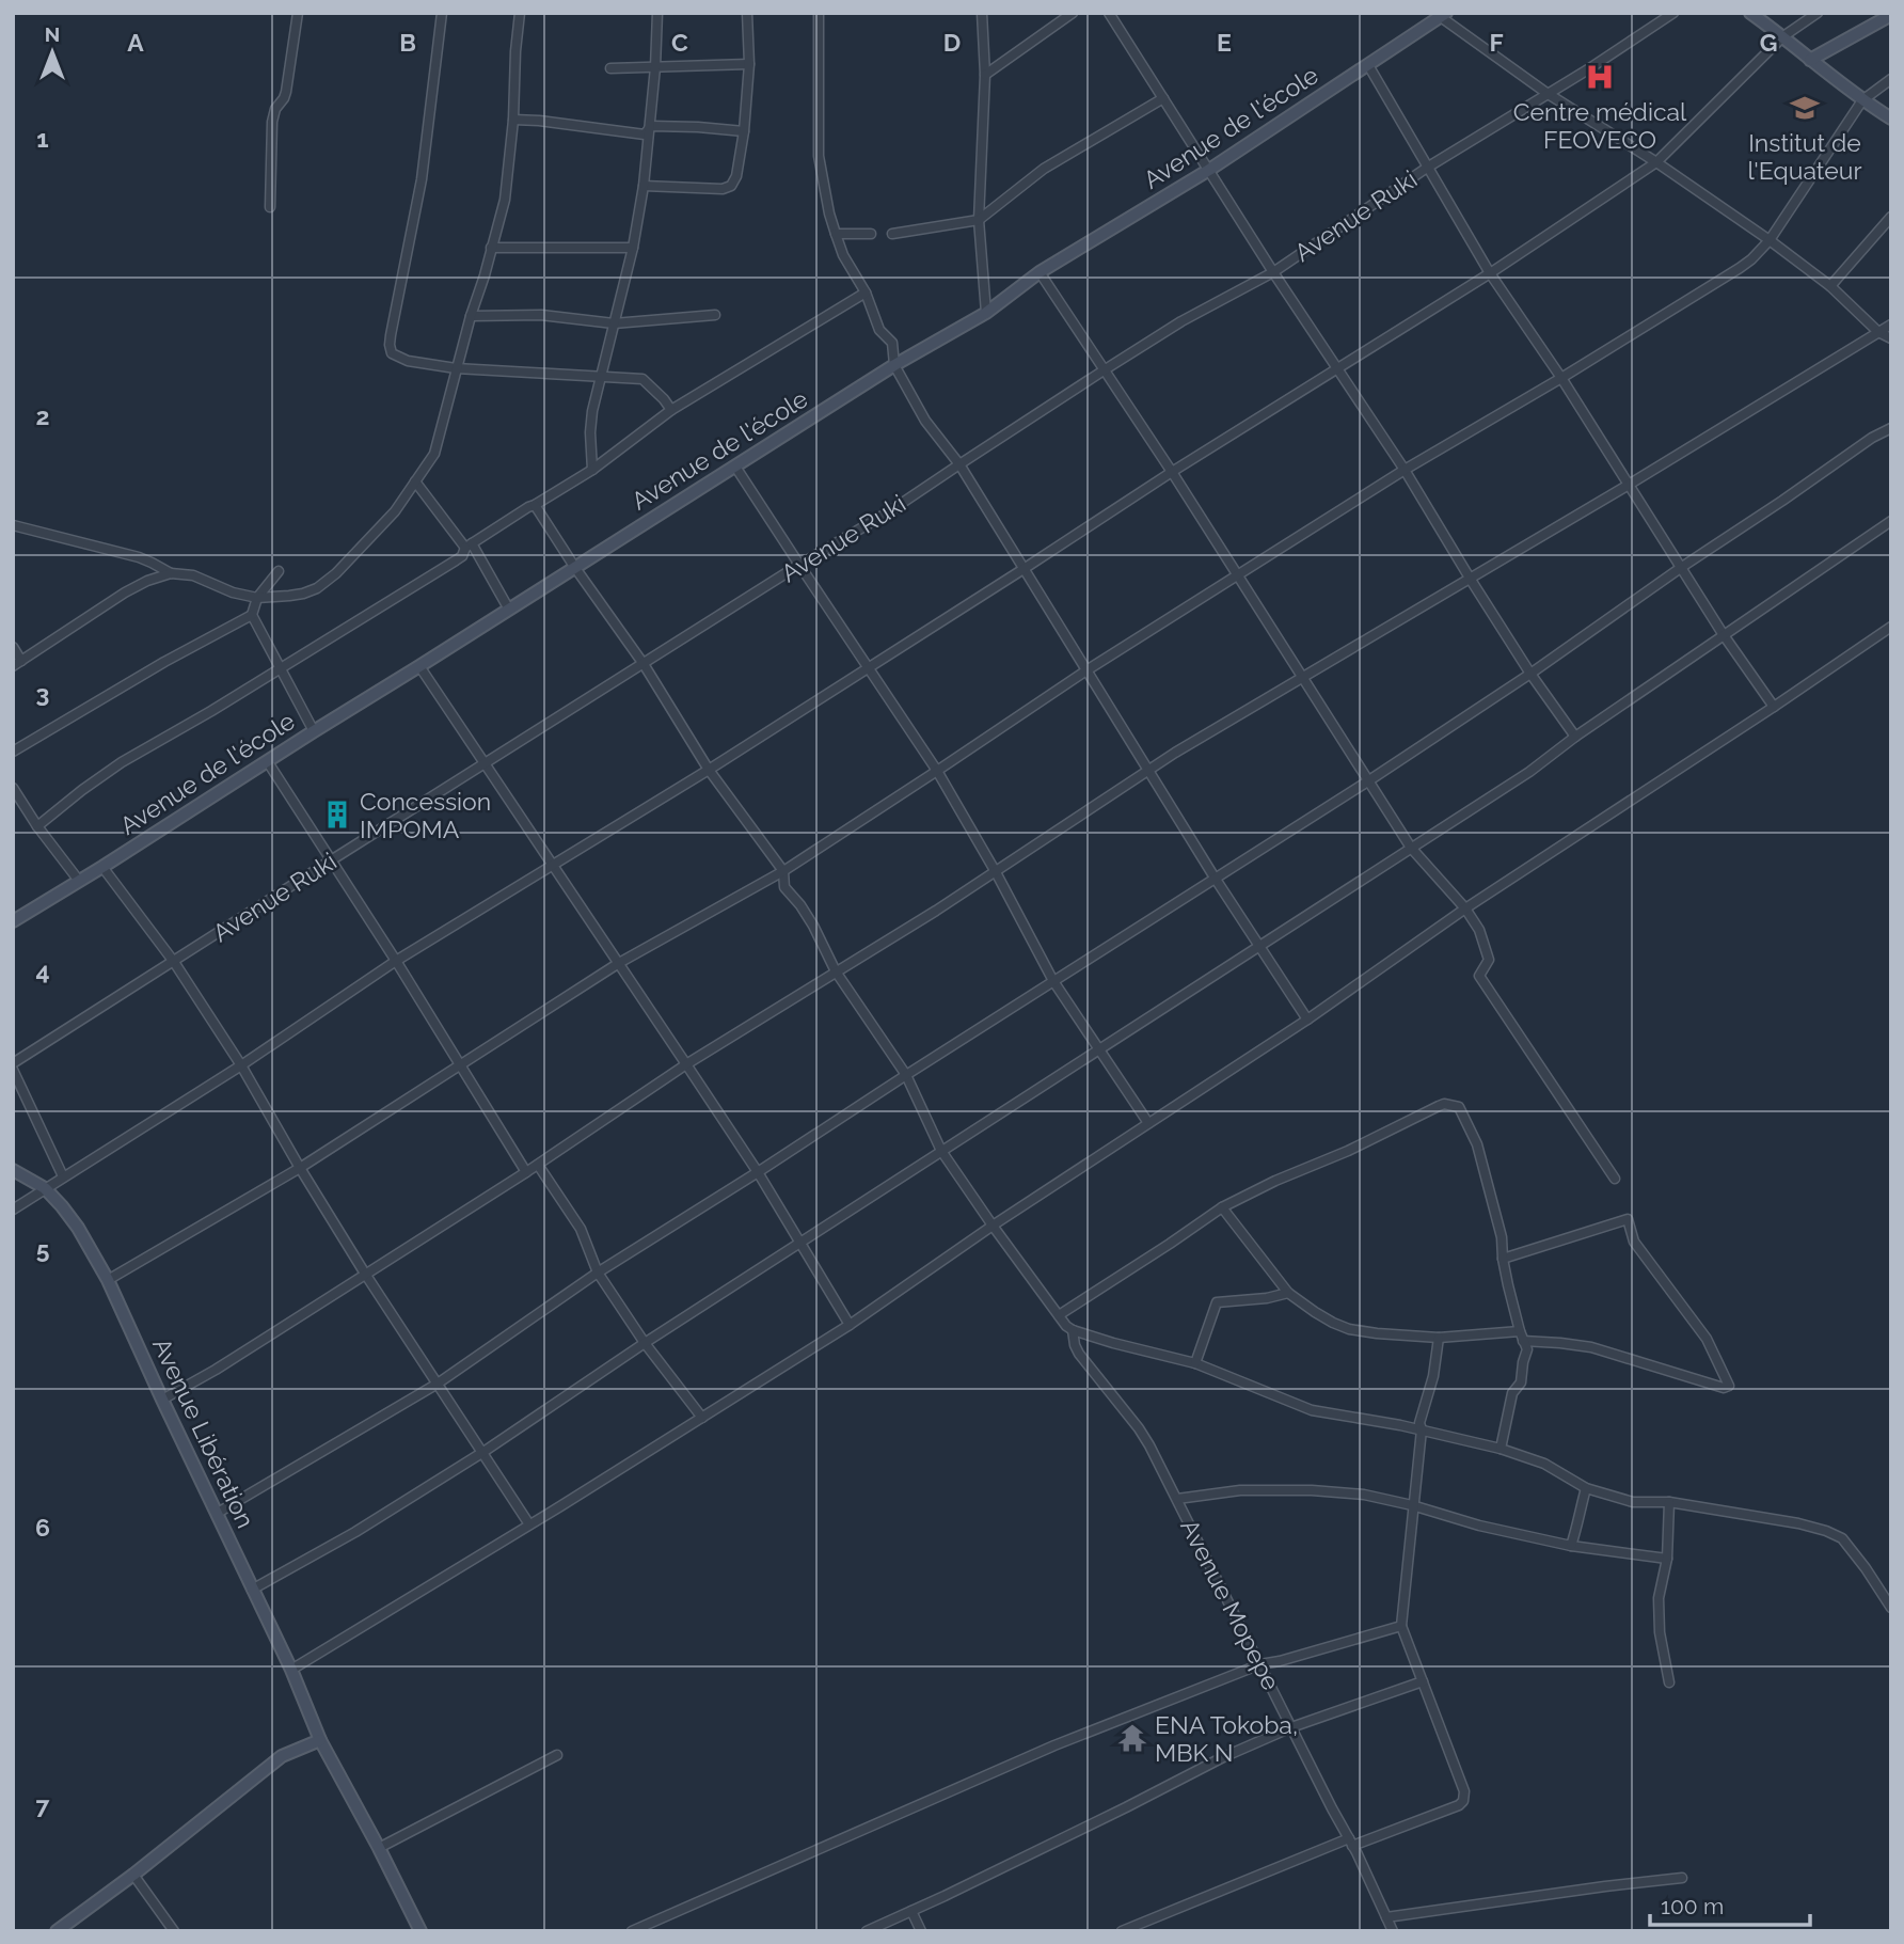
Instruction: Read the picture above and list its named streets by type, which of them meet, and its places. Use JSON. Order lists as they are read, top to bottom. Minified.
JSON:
{"streets":{"street":["Avenue de l'école","Avenue Ruki","Avenue Libération","Avenue Mopepe"]},"places":{"hospital":["Centre médical FEOVECO"],"school or university":["Institut de l'Equateur"],"building":["Concession IMPOMA"],"temple":["ENA Tokoba, MBK N"]},"scale_bar":"100 m","north":"top","grid":{"columns":["A","B","C","D","E","F","G"],"rows":["1","2","3","4","5","6","7"]}}
